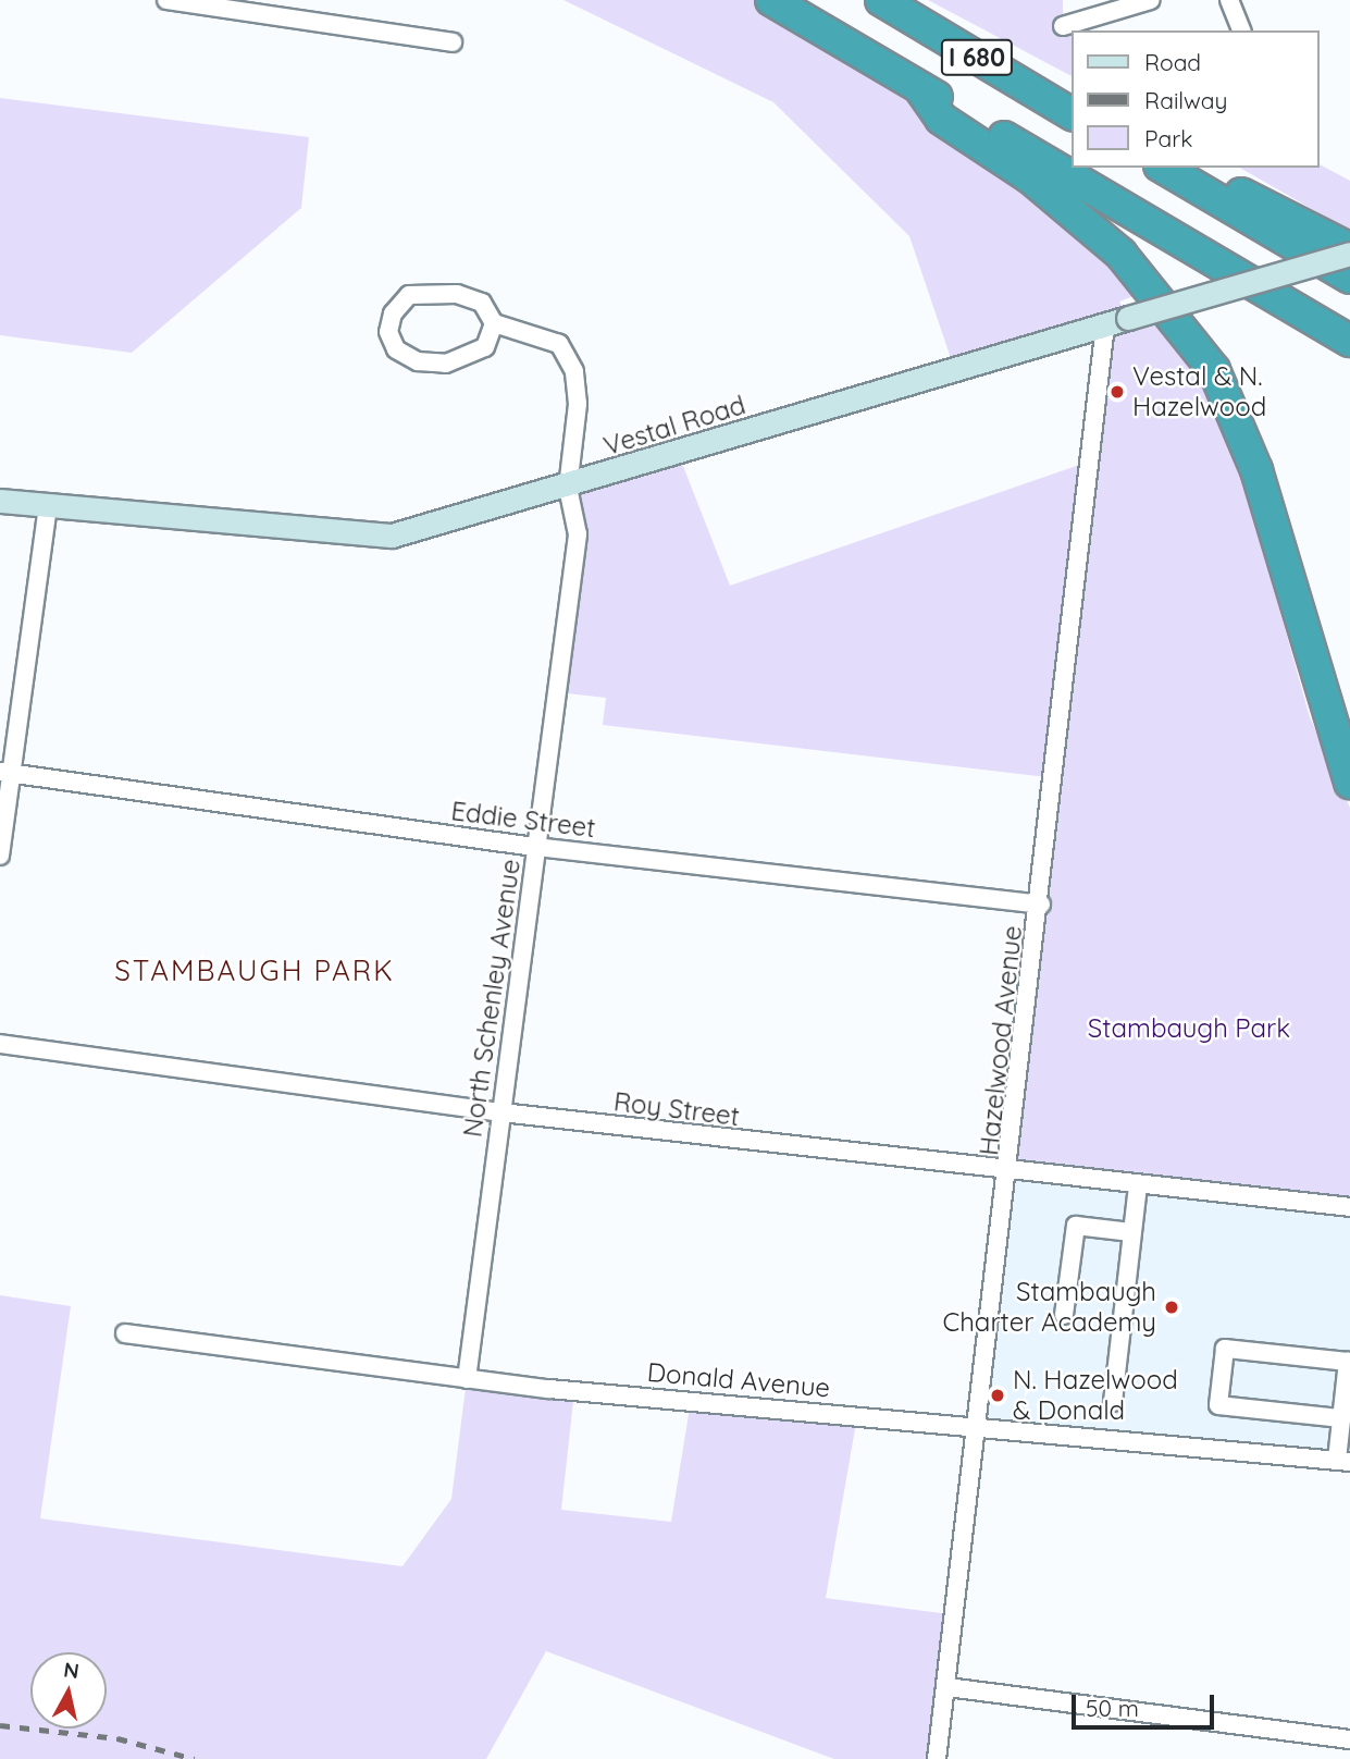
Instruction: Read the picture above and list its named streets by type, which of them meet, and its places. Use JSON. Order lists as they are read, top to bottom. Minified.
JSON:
{"streets":{"highway":["I 680"],"street":["Vestal Road","Eddie Street","North Schenley Avenue","Hazelwood Avenue","Roy Street","Donald Avenue"]},"crossings":[["Vestal Road","North Schenley Avenue"],["Vestal Road","Hazelwood Avenue"],["Eddie Street","North Schenley Avenue"],["Eddie Street","Hazelwood Avenue"],["North Schenley Avenue","Roy Street"],["North Schenley Avenue","Donald Avenue"],["Hazelwood Avenue","Roy Street"],["Hazelwood Avenue","Donald Avenue"]],"districts":["STAMBAUGH PARK"],"parks":["Stambaugh Park"],"places":["Vestal & N. Hazelwood","Stambaugh Charter Academy","N. Hazelwood & Donald"],"legend":["Road","Railway","Park"],"scale_bar":"50 m","north":"top"}
